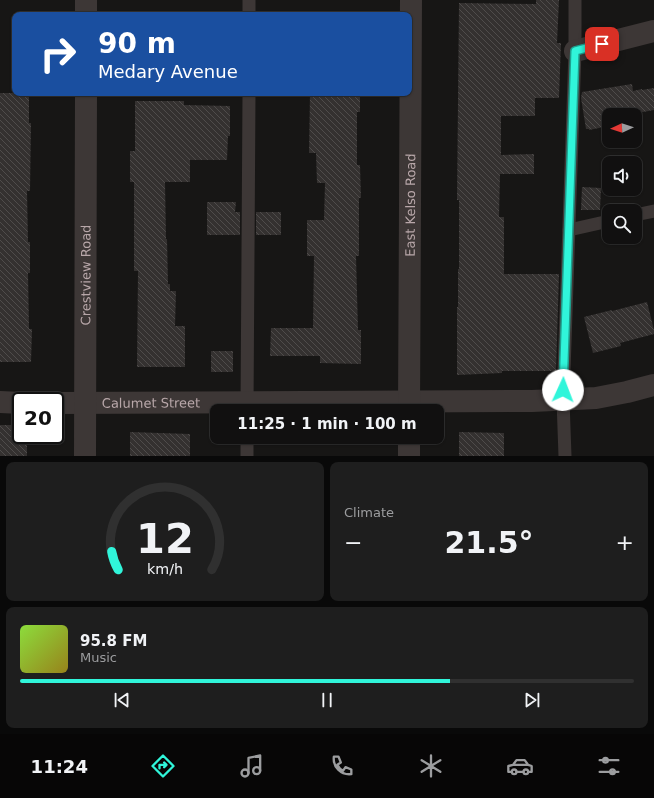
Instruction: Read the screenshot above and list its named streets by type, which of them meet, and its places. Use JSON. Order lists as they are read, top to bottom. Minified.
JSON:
{"streets":{"street":["East Kelso Road","Crestview Road","Calumet Street"]},"crossings":[["Crestview Road","Calumet Street"]],"north":"left","page":{"turn":["90 m","Medary Avenue"],"limit":"20","trip":"11:25 · 1 min · 100 m","tile":"Climate","heat":["−","21.5°","+"],"song":["95.8 FM","Music"],"tabs":"11:24","gauge":["12","km/h"]}}
